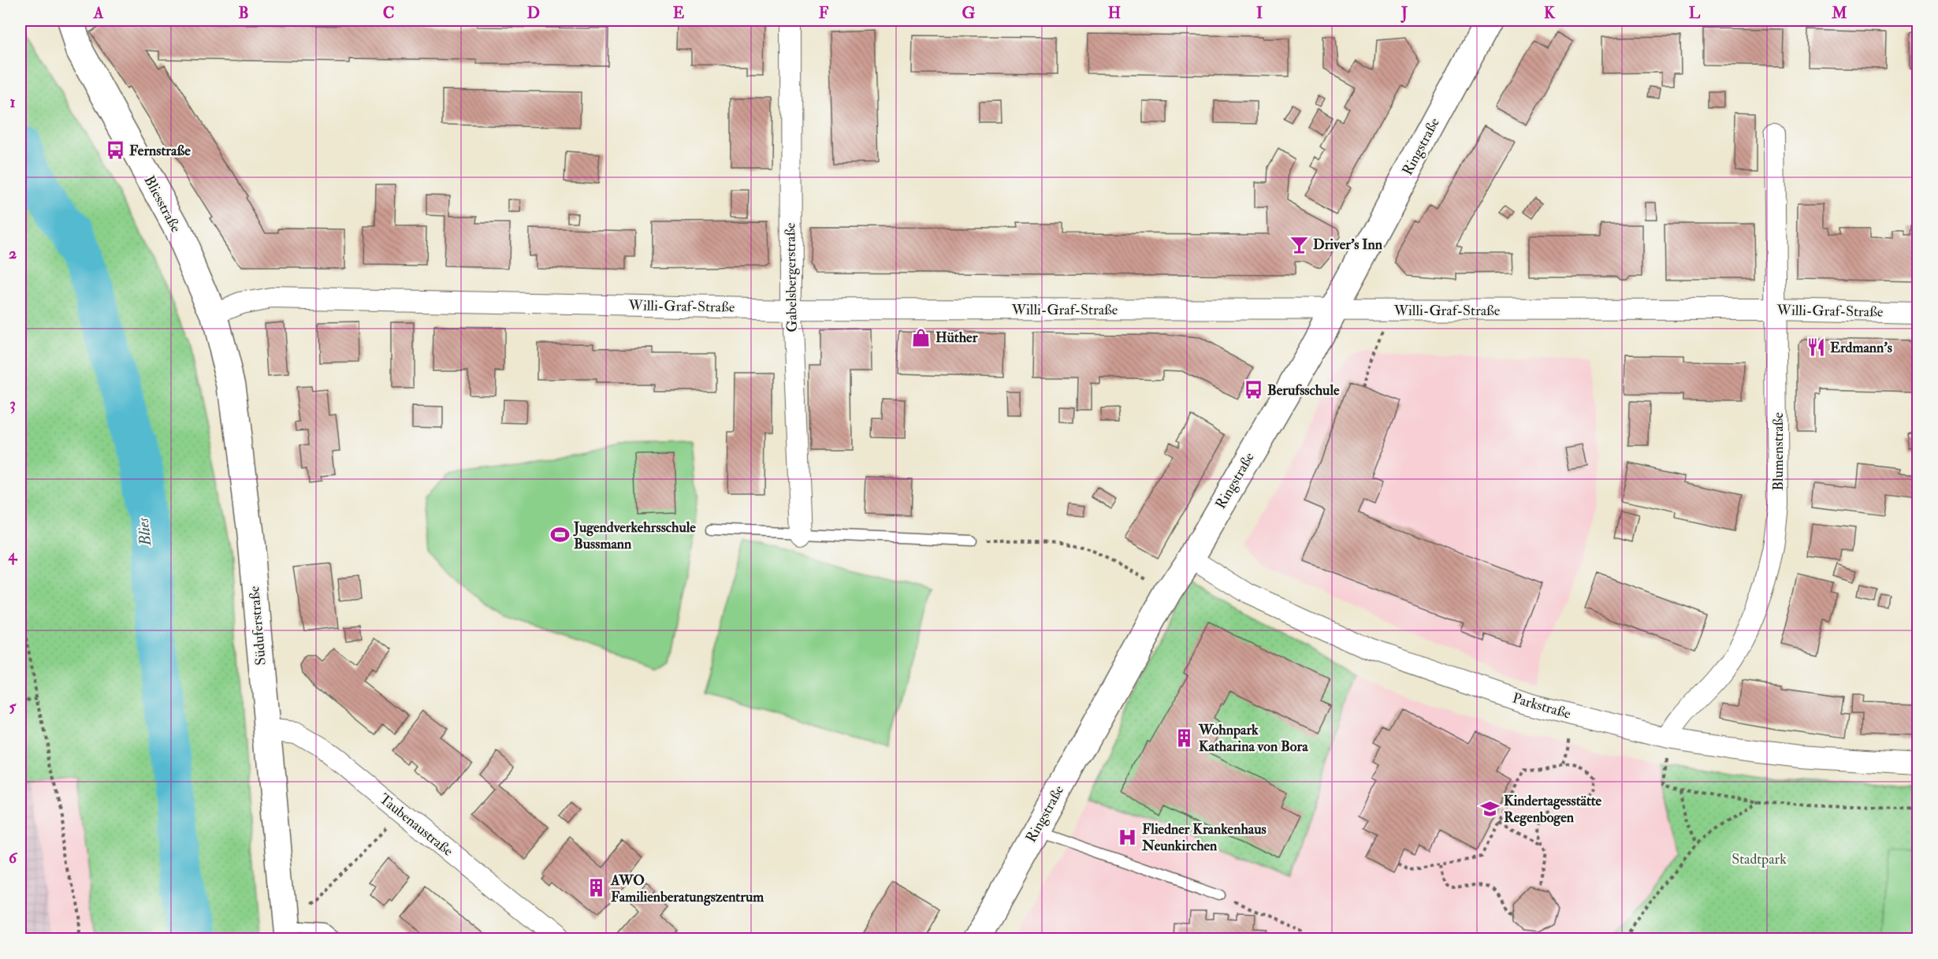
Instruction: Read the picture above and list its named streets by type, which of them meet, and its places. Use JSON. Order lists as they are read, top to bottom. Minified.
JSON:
{"streets":{"street":["Ringstraße","Bliesstraße","Gabelsbergerstraße","Willi-Graf-Straße","Blumenstraße","Süduferstraße","Parkstraße","Taubenaustraße"]},"crossings":[["Ringstraße","Willi-Graf-Straße"],["Ringstraße","Parkstraße"],["Bliesstraße","Willi-Graf-Straße"],["Bliesstraße","Süduferstraße"],["Gabelsbergerstraße","Willi-Graf-Straße"],["Willi-Graf-Straße","Blumenstraße"],["Willi-Graf-Straße","Süduferstraße"],["Blumenstraße","Parkstraße"],["Süduferstraße","Taubenaustraße"]],"water":["Blies"],"parks":["Stadtpark"],"places":{"bus stop":["Fernstraße","Berufsschule"],"bar":["Driver's Inn"],"shop":["Hüther"],"restaurant":["Erdmann's"],"sports":["Jugendverkehrsschule Bussmann"],"building":["Wohnpark Katharina von Bora","AWO Familienberatungszentrum"],"school or university":["Kindertagesstätte Regenbogen"],"hospital":["Fliedner Krankenhaus Neunkirchen"]},"grid":{"columns":["A","B","C","D","E","F","G","H","I","J","K","L","M"],"rows":["1","2","3","4","5","6"]}}
